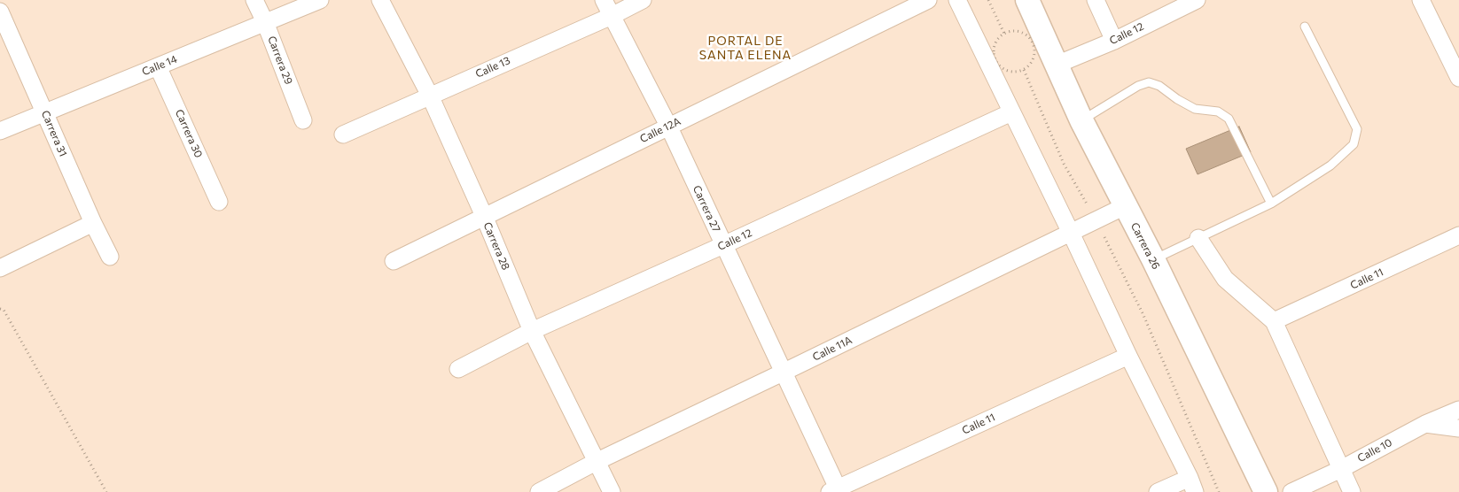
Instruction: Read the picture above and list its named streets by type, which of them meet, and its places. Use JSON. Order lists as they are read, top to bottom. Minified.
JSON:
{"streets":{"main road":["Carrera 26"],"street":["Calle 12","Carrera 29","Calle 14","Calle 13","Calle 12A","Carrera 31","Carrera 30","Carrera 27","Carrera 28","Calle 11","Calle 11A","Calle 10"]},"crossings":[["Calle 12","Carrera 27"],["Calle 12","Carrera 28"],["Calle 12","Carrera 26"],["Carrera 29","Calle 14"],["Calle 14","Carrera 31"],["Calle 14","Carrera 30"],["Calle 13","Carrera 27"],["Calle 13","Carrera 28"],["Calle 12A","Carrera 27"],["Calle 12A","Carrera 28"],["Carrera 27","Calle 11"],["Carrera 27","Calle 11A"],["Carrera 28","Calle 11A"],["Carrera 26","Calle 11A"]],"districts":["PORTAL DE SANTA ELENA"]}
